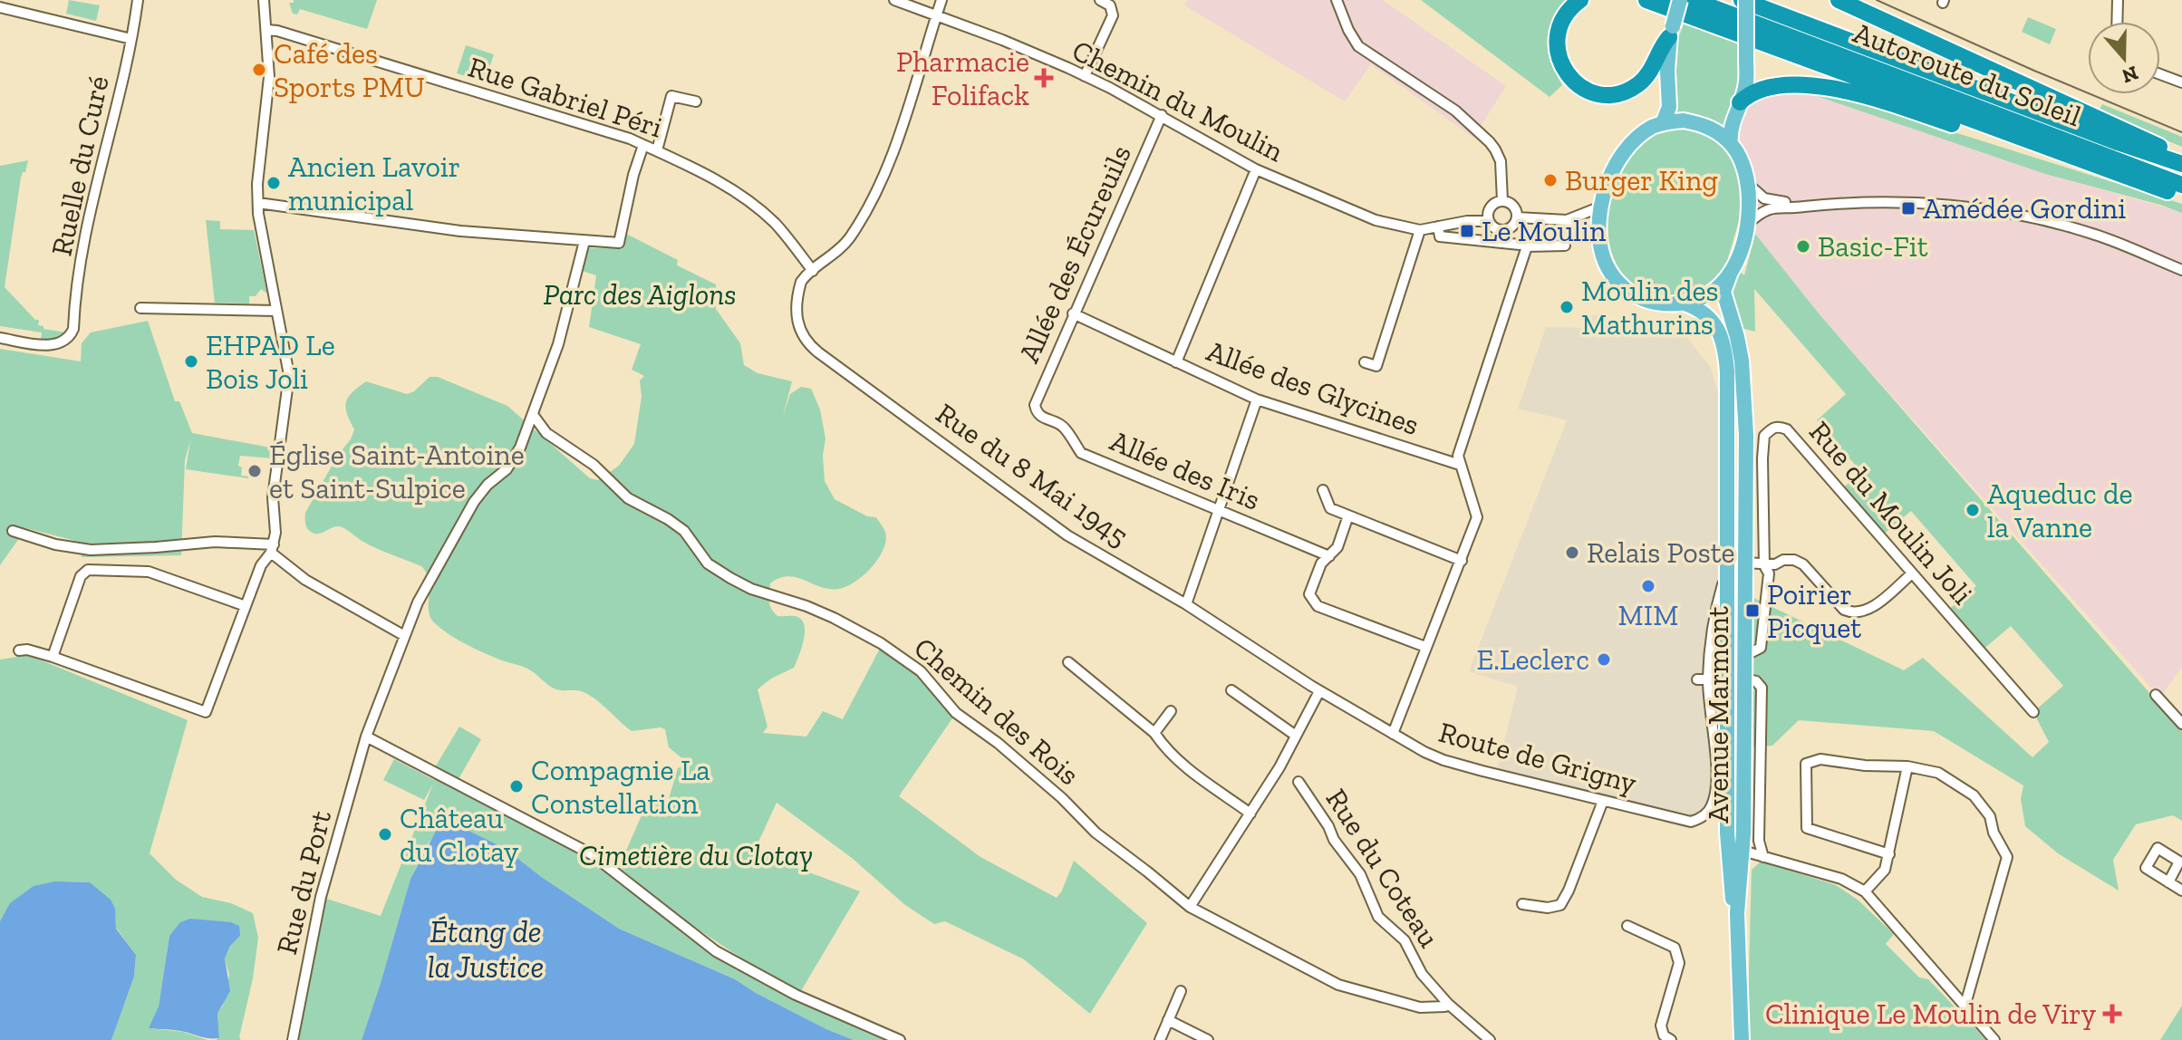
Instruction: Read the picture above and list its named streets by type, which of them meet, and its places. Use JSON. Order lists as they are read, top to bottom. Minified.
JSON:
{"streets":{"highway":["Autoroute du Soleil"],"main road":["Avenue Marmont"],"street":["Rue Gabriel Péri","Chemin du Moulin","Ruelle du Curé","Allée des Écureuils","Allée des Glycines","Allée des Iris","Rue du 8 Mai 1945","Rue du Moulin Joli","Chemin des Rois","Route de Grigny","Rue du Coteau","Rue du Port"]},"crossings":[["Rue Gabriel Péri","Rue du 8 Mai 1945"],["Chemin du Moulin","Allée des Écureuils"],["Allée des Écureuils","Allée des Glycines"],["Allée des Écureuils","Allée des Iris"],["Rue du 8 Mai 1945","Route de Grigny"],["Chemin des Rois","Rue du Coteau"],["Chemin des Rois","Rue du Port"]],"water":["Étang de la Justice"],"parks":["Parc des Aiglons","Cimetière du Clotay"],"places":{"other":["Café des Sports PMU","Burger King","Ancien Lavoir municipal","Basic-Fit","Moulin des Mathurins","EHPAD Le Bois Joli","Église Saint-Antoine et Saint-Sulpice","Aqueduc de la Vanne","Relais Poste","MIM","E.Leclerc","Compagnie La Constellation","Château du Clotay"],"health":["Pharmacie Folifack","Clinique Le Moulin de Viry"],"transit":["Amédée Gordini","Le Moulin","Poirier Picquet"]},"north":"bottom"}
